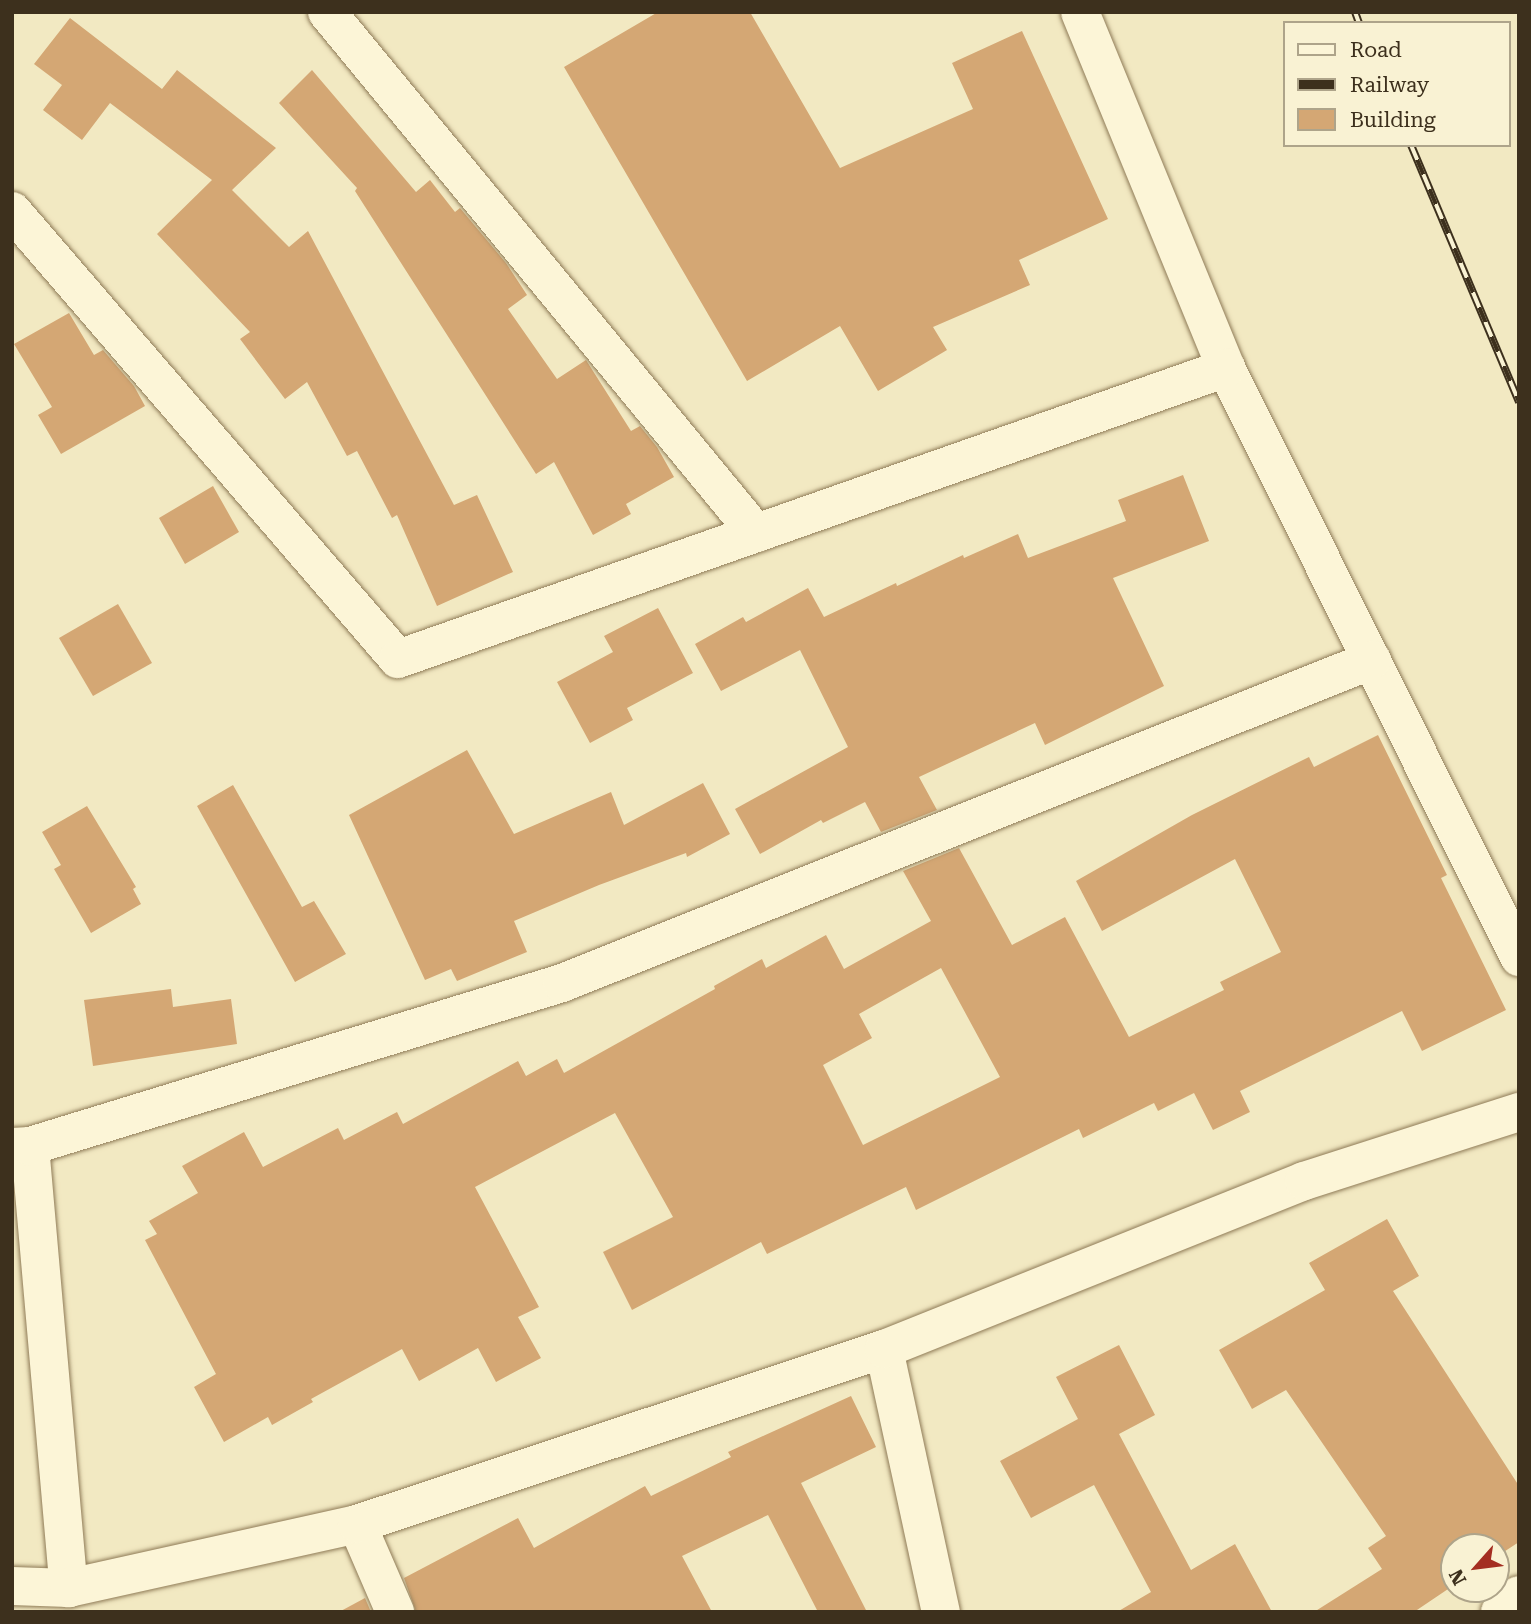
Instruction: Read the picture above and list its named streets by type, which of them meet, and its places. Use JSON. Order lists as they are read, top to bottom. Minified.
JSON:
{"legend":["Road","Railway","Building"],"north":"bottom left"}
